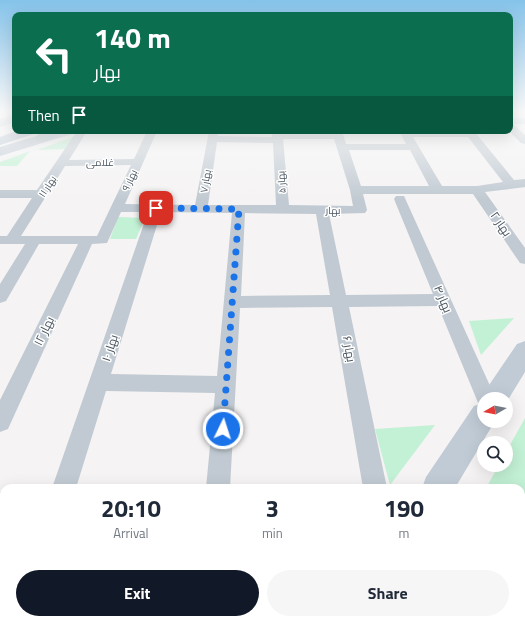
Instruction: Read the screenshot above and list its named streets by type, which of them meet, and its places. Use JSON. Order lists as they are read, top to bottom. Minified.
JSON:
{"streets":{"street":["غلامی","بهار ۹","بهار ۷","بهار ۵","بهار ۱۱","بهار","بهار ۲","بهار ۴","بهار ۱۲","بهار ۱۰","بهار ۶"]},"crossings":[["غلامی","بهار ۹"],["غلامی","بهار ۱۱"],["بهار ۹","بهار"],["بهار ۹","بهار ۱۲"],["بهار ۷","بهار"],["بهار ۵","بهار"],["بهار","بهار ۱۰"],["بهار","بهار ۶"]],"north":"left","page":{"turn":["140 m","بهار"],"then":"Then","eta":["20:10","Arrival","3","min","190","m"],"buttons":["Exit","Share"]}}
